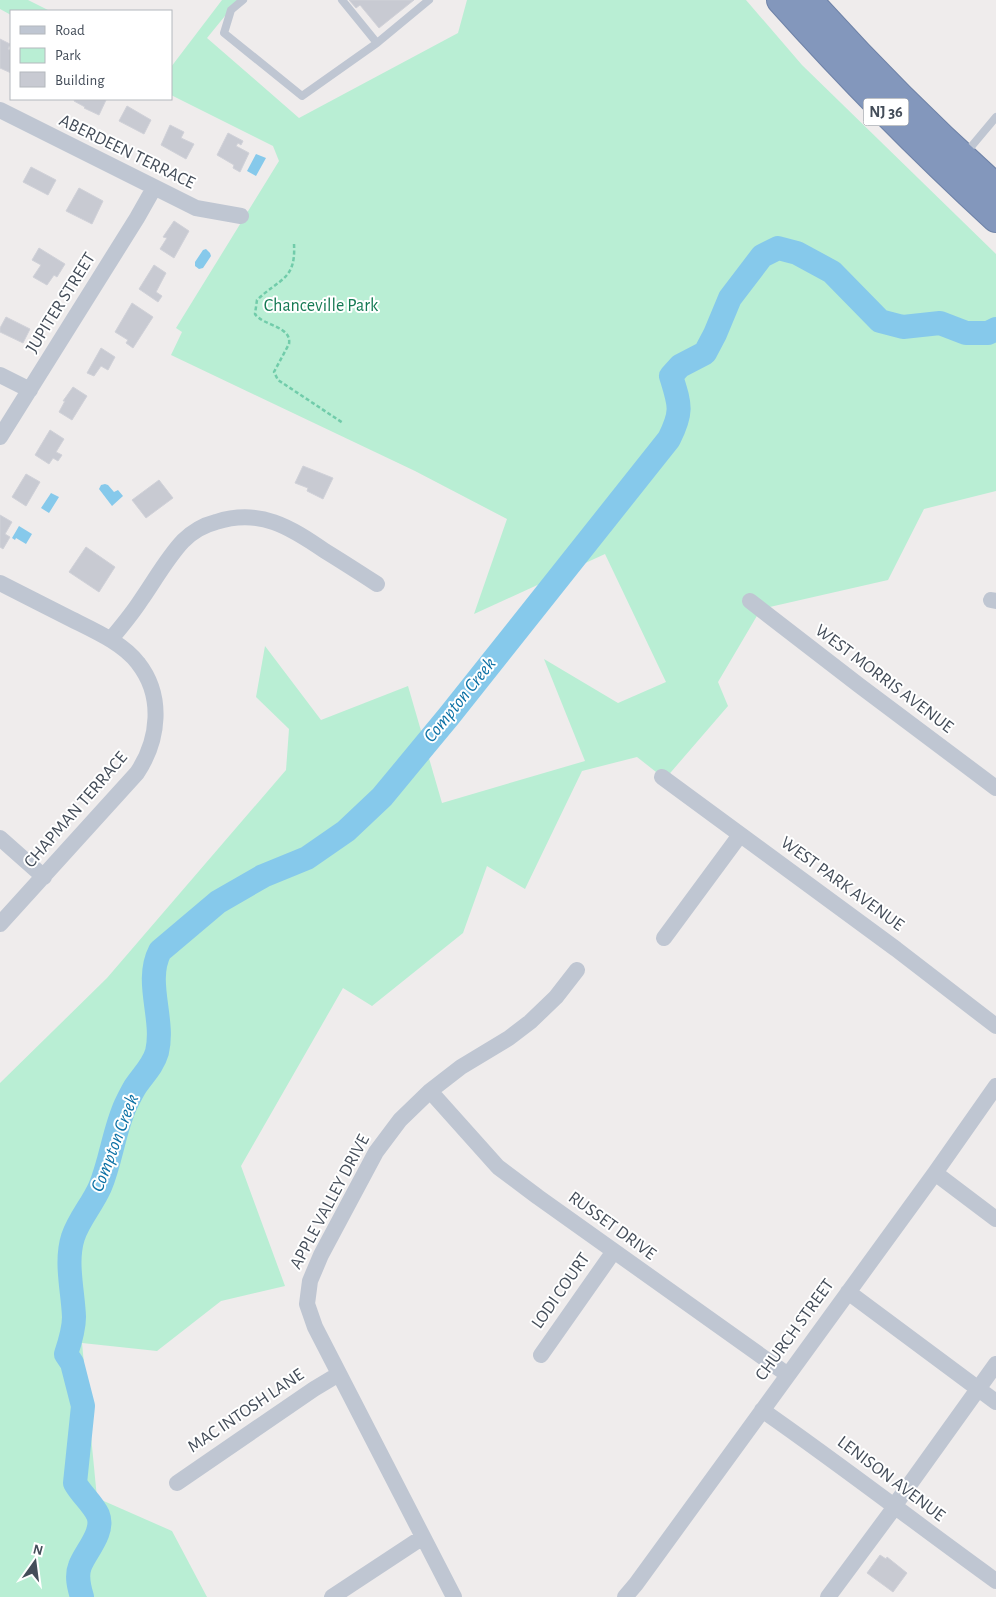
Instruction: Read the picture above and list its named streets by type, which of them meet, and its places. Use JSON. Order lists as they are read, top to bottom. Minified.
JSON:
{"streets":{"highway":["NJ 36"],"street":["ABERDEEN TERRACE","JUPITER STREET","WEST MORRIS AVENUE","CHAPMAN TERRACE","WEST PARK AVENUE","APPLE VALLEY DRIVE","RUSSET DRIVE","LODI COURT","CHURCH STREET","MAC INTOSH LANE","LENISON AVENUE"]},"crossings":[["ABERDEEN TERRACE","JUPITER STREET"],["APPLE VALLEY DRIVE","RUSSET DRIVE"],["APPLE VALLEY DRIVE","MAC INTOSH LANE"],["RUSSET DRIVE","LODI COURT"],["RUSSET DRIVE","CHURCH STREET"],["CHURCH STREET","LENISON AVENUE"]],"water":["Compton Creek"],"parks":["Chanceville Park"],"legend":["Road","Park","Building"],"north":"top"}
